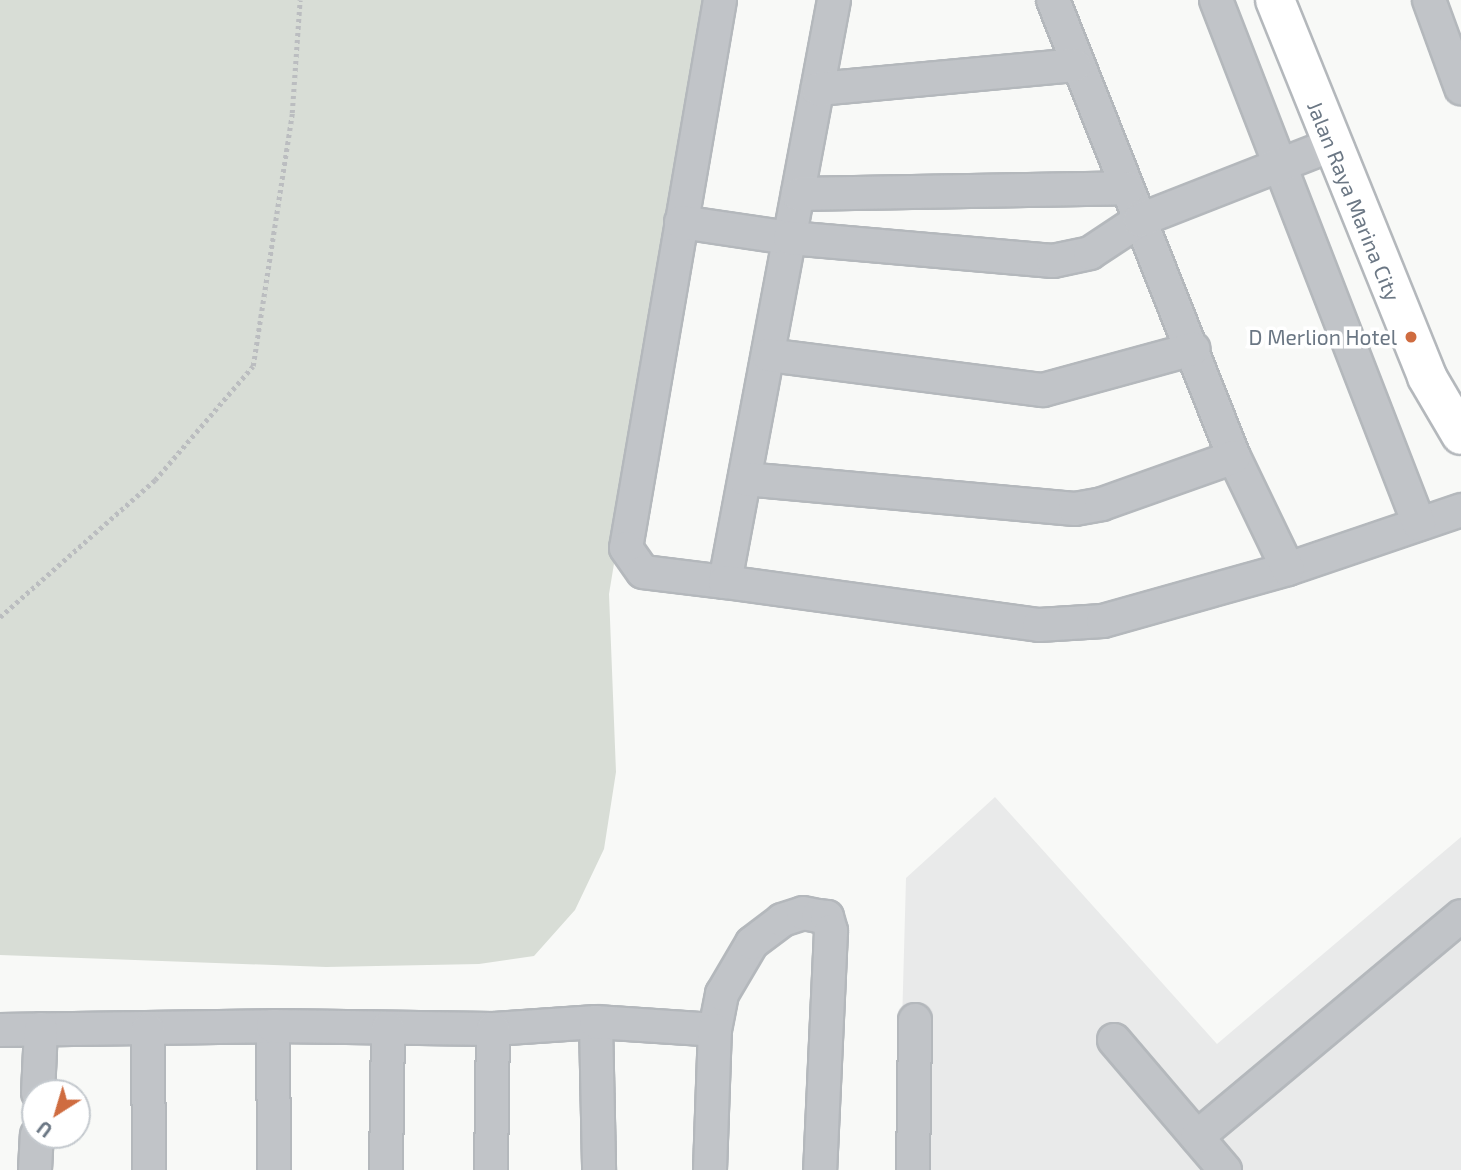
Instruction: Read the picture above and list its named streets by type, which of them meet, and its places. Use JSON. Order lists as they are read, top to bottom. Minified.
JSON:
{"streets":{"main road":["Jalan Raya Marina City"]},"places":["D Merlion Hotel"],"north":"bottom left"}
